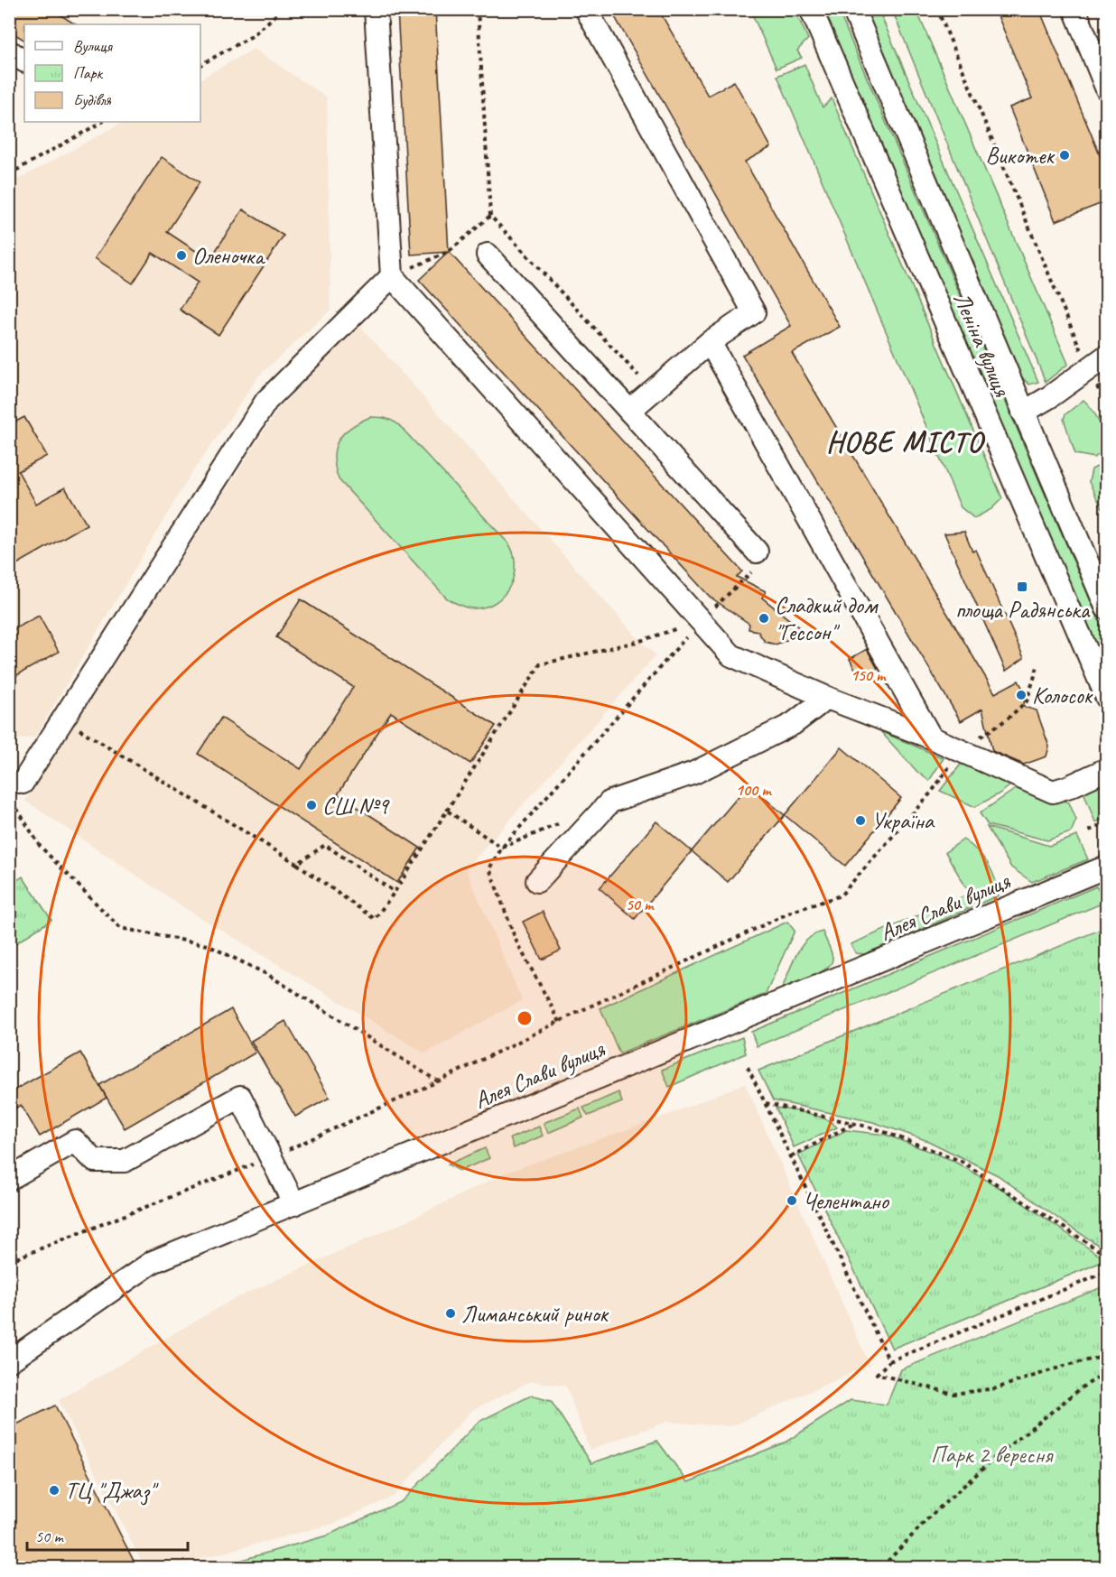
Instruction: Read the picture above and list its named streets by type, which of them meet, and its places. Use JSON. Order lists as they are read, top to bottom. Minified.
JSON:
{"streets":{"street":["Леніна вулиця","Алея Слави вулиця"]},"districts":["НОВЕ МІСТО"],"parks":["Парк 2 вересня"],"places":{"other":["Викотек","Оленочка","Сладкий дом \"Гессон\"","Колосок","СШ №9","Україна","Челентано","Лиманський ринок","ТЦ \"Джаз\""],"transit":["площа Радянська"]},"legend":["Вулиця","Парк","Будівля"],"scale_bar":"50 m","rings":["150 m","100 m","50 m"]}
